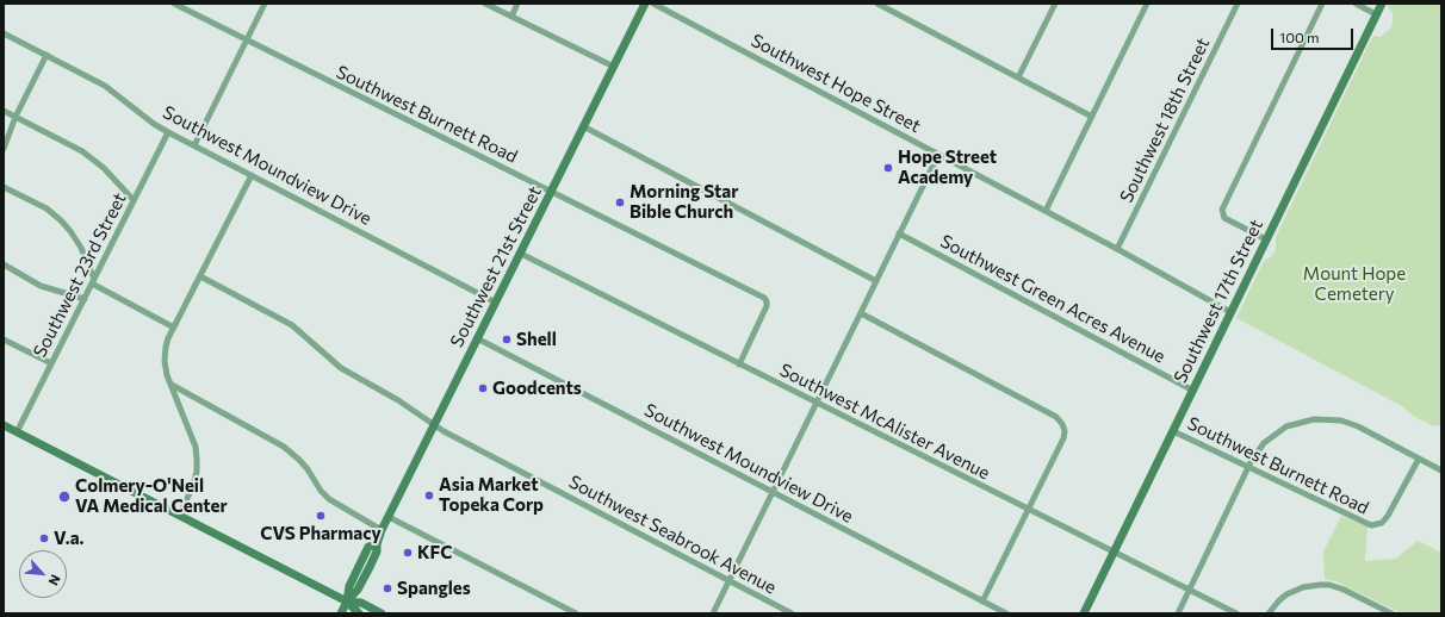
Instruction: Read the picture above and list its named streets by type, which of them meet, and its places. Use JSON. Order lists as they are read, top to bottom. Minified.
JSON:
{"streets":{"main road":["Southwest 21st Street","Southwest 17th Street"],"street":["Southwest Hope Street","Southwest Burnett Road","Southwest 18th Street","Southwest Moundview Drive","Southwest 23rd Street","Southwest Green Acres Avenue","Southwest McAlister Avenue","Southwest Seabrook Avenue"]},"crossings":[["Southwest Hope Street","Southwest 18th Street"],["Southwest Hope Street","Southwest 17th Street"],["Southwest Burnett Road","Southwest 21st Street"],["Southwest Burnett Road","Southwest 17th Street"],["Southwest Burnett Road","Southwest McAlister Avenue"],["Southwest Moundview Drive","Southwest 21st Street"],["Southwest Moundview Drive","Southwest 23rd Street"],["Southwest 21st Street","Southwest McAlister Avenue"],["Southwest 21st Street","Southwest Seabrook Avenue"],["Southwest Green Acres Avenue","Southwest 17th Street"],["Southwest 17th Street","Southwest McAlister Avenue"]],"parks":["Mount Hope Cemetery"],"places":["Hope Street Academy","Morning Star Bible Church","Shell","Goodcents","Asia Market Topeka Corp","Colmery-O'Neil VA Medical Center","CVS Pharmacy","V.a.","KFC","Spangles"],"scale_bar":"100 m","north":"bottom right"}
